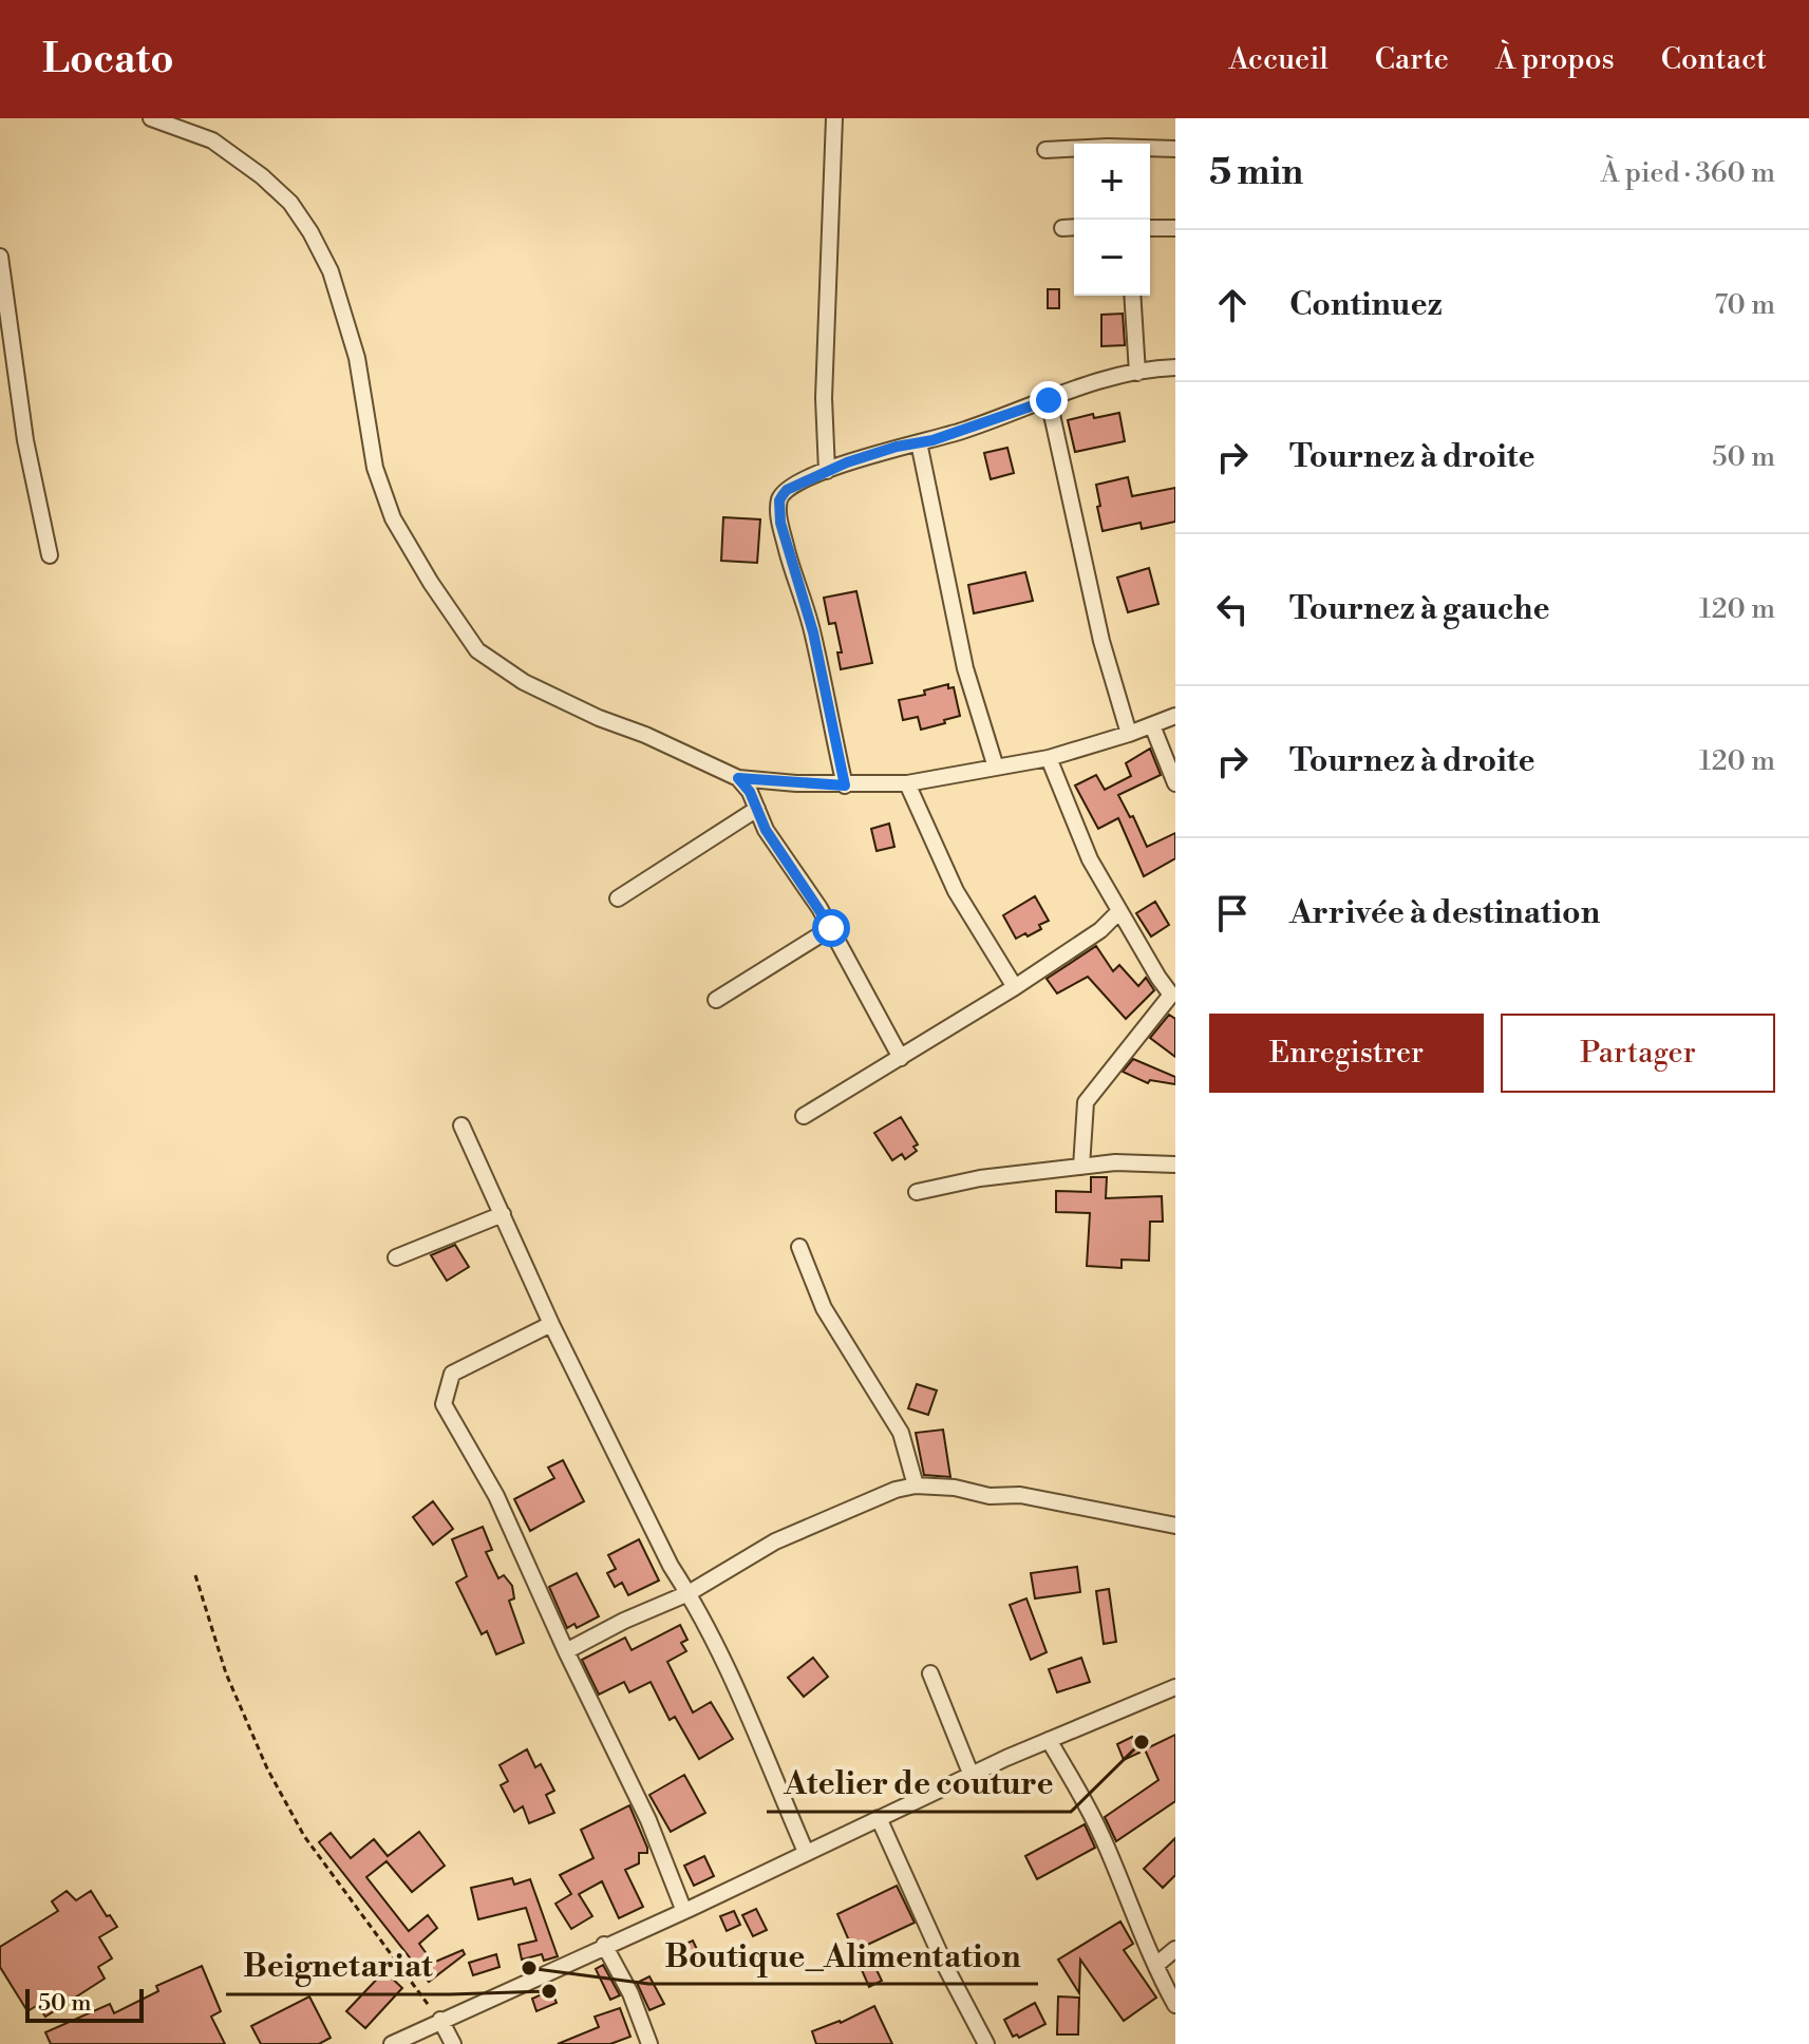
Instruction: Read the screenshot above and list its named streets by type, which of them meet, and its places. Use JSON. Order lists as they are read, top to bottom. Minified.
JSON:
{"places":["Atelier de couture","Boutique_Alimentation","Beignetariat"],"scale_bar":"50 m","page":{"header":"Locato","nav":["Accueil","Carte","À propos","Contact"],"heading":["5 min","À pied · 360 m"],"map_buttons":["+","−"],"list":[["Continuez","70 m"],["Tournez à droite","50 m"],["Tournez à gauche","120 m"],["Tournez à droite","120 m"],"Arrivée à destination"],"buttons":["Enregistrer","Partager"],"scale":"50 m"}}
